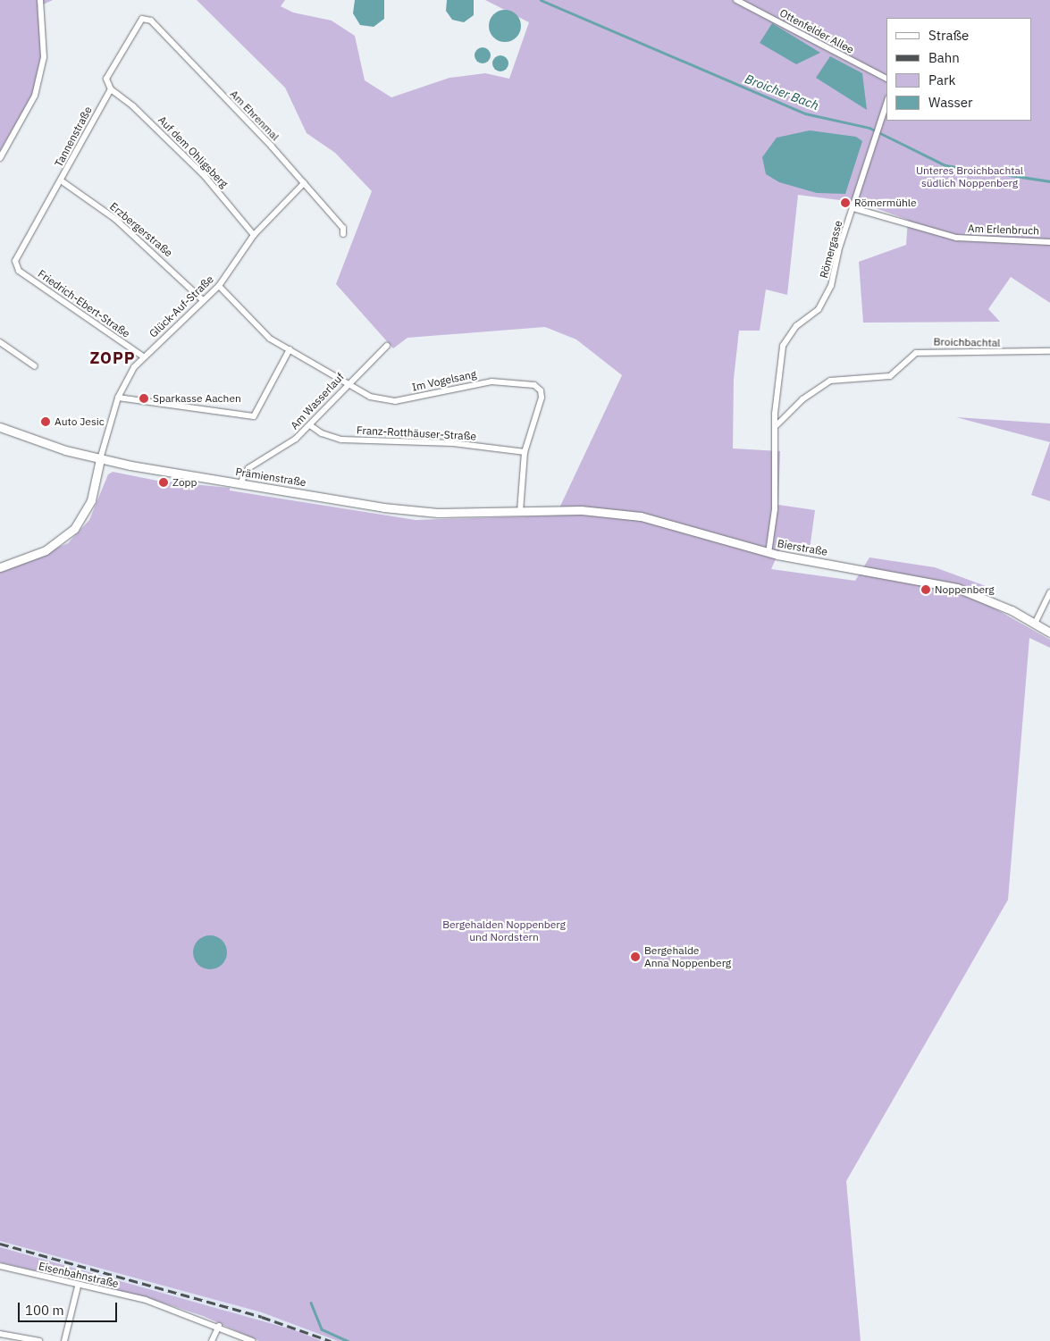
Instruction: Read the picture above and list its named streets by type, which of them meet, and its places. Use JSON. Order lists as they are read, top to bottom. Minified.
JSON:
{"streets":{"main road":["Prämienstraße","Bierstraße"],"street":["Ottenfelder Allee","Am Ehrenmal","Tannenstraße","Auf dem Ohligsberg","Erzbergerstraße","Am Erlenbruch","Römergasse","Friedrich-Ebert-Straße","Glück-Auf-Straße","Broichbachtal","Im Vogelsang","Am Wasserlauf","Franz-Rotthäuser-Straße","Eisenbahnstraße"]},"crossings":[["Am Ehrenmal","Tannenstraße"],["Am Ehrenmal","Glück-Auf-Straße"],["Tannenstraße","Auf dem Ohligsberg"],["Tannenstraße","Erzbergerstraße"],["Tannenstraße","Friedrich-Ebert-Straße"],["Auf dem Ohligsberg","Glück-Auf-Straße"],["Erzbergerstraße","Glück-Auf-Straße"],["Am Erlenbruch","Römergasse"],["Römergasse","Broichbachtal"],["Römergasse","Bierstraße"],["Friedrich-Ebert-Straße","Glück-Auf-Straße"],["Glück-Auf-Straße","Prämienstraße"],["Im Vogelsang","Am Wasserlauf"],["Im Vogelsang","Franz-Rotthäuser-Straße"],["Am Wasserlauf","Franz-Rotthäuser-Straße"],["Am Wasserlauf","Prämienstraße"],["Prämienstraße","Bierstraße"]],"districts":["ZOPP"],"water":["Broicher Bach"],"parks":["Unteres Broichbachtal südlich Noppenberg","Bergehalden Noppenberg und Nordstern"],"places":["Römermühle","Sparkasse Aachen","Auto Jesic","Zopp","Noppenberg","Bergehalde Anna Noppenberg"],"legend":["Straße","Bahn","Park","Wasser"],"scale_bar":"100 m"}
